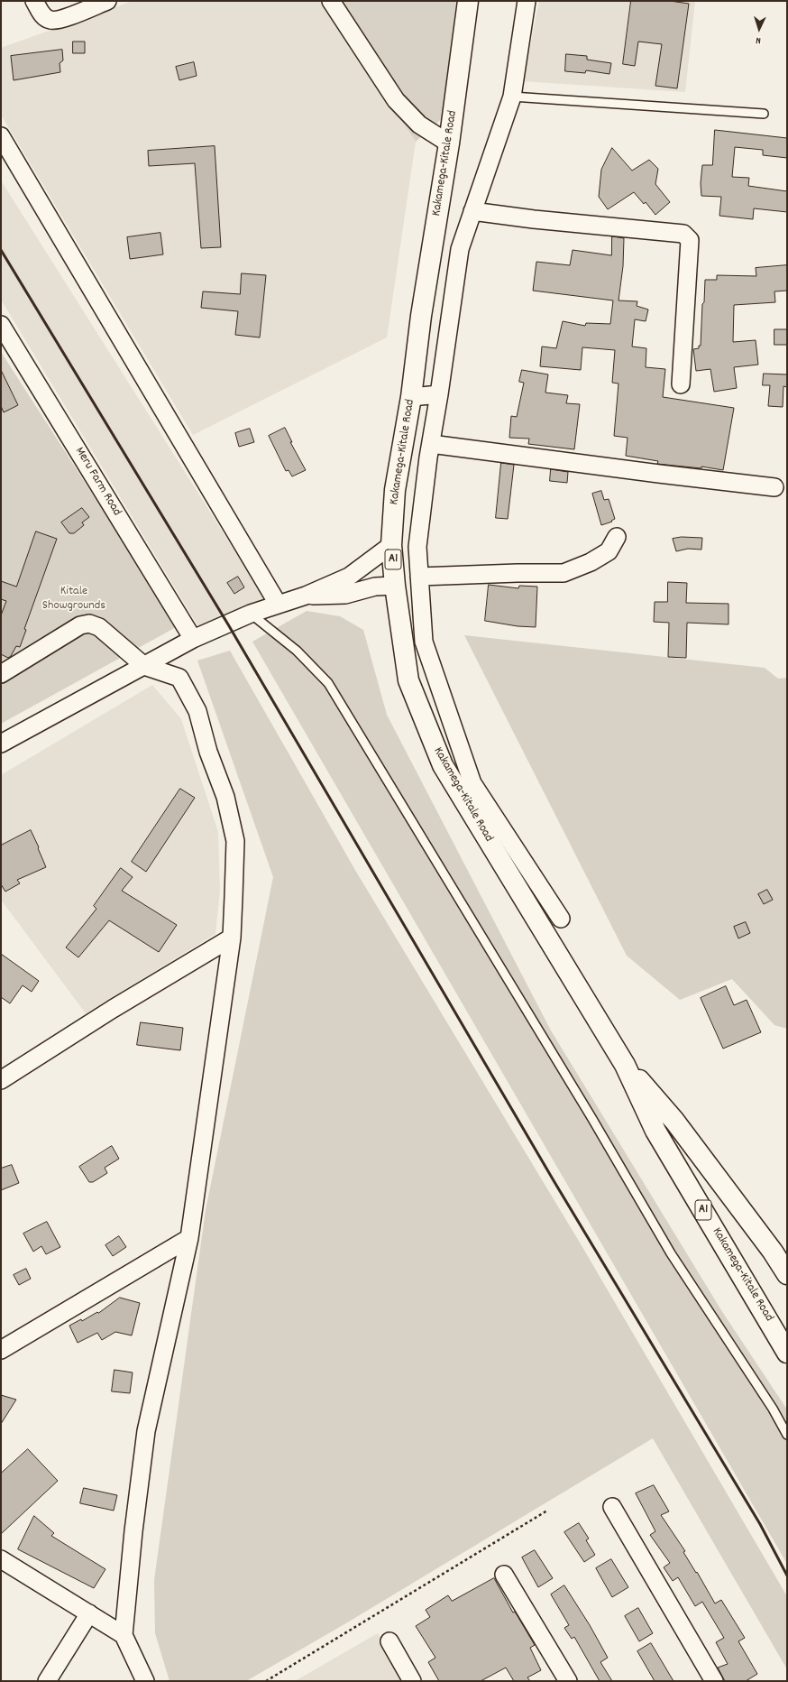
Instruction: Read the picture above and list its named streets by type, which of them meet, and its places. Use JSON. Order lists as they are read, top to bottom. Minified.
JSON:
{"streets":{"highway":["Kakamega-Kitale Road","A1"],"street":["Meru Farm Road"]},"parks":["Kitale Showgrounds"],"north":"bottom"}
